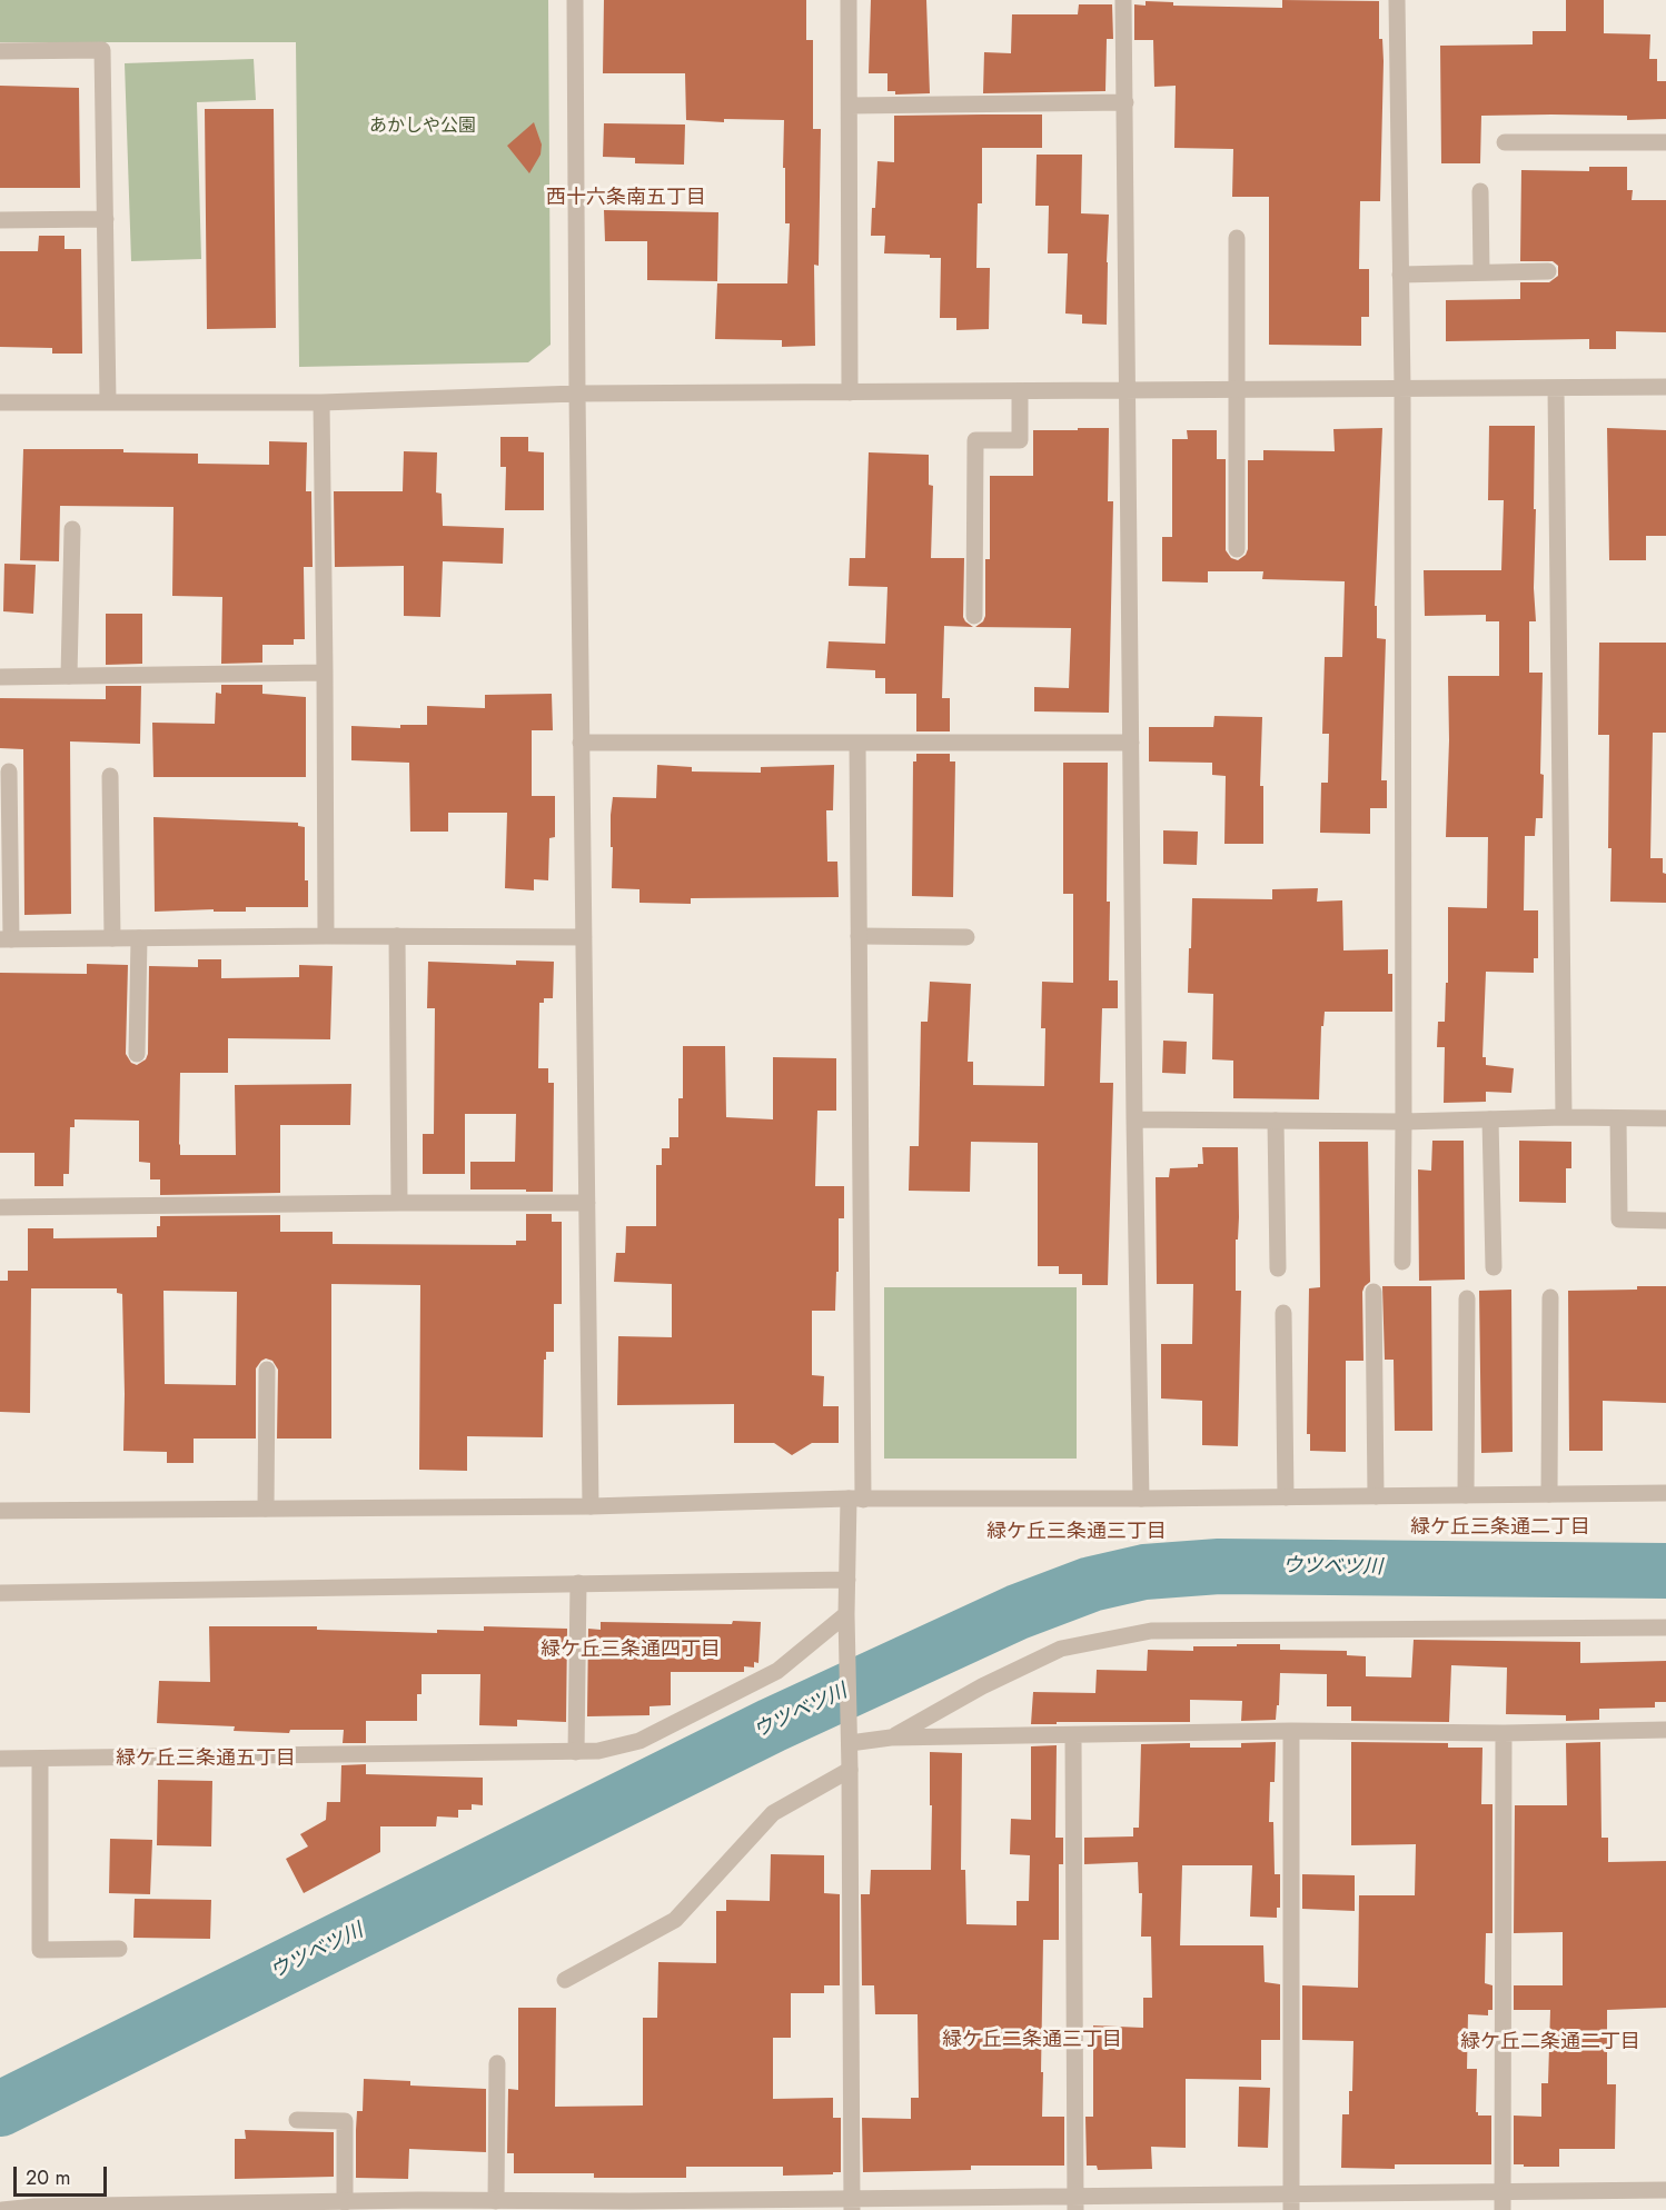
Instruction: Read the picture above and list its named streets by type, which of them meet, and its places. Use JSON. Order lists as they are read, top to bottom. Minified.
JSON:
{"districts":["西十六条南五丁目","緑ケ丘三条通二丁目","緑ケ丘三条通三丁目","緑ケ丘三条通四丁目","緑ケ丘三条通五丁目","緑ケ丘二条通三丁目","緑ケ丘二条通二丁目"],"water":["ウツベツ川"],"parks":["あかしや公園"],"scale_bar":"20 m"}
